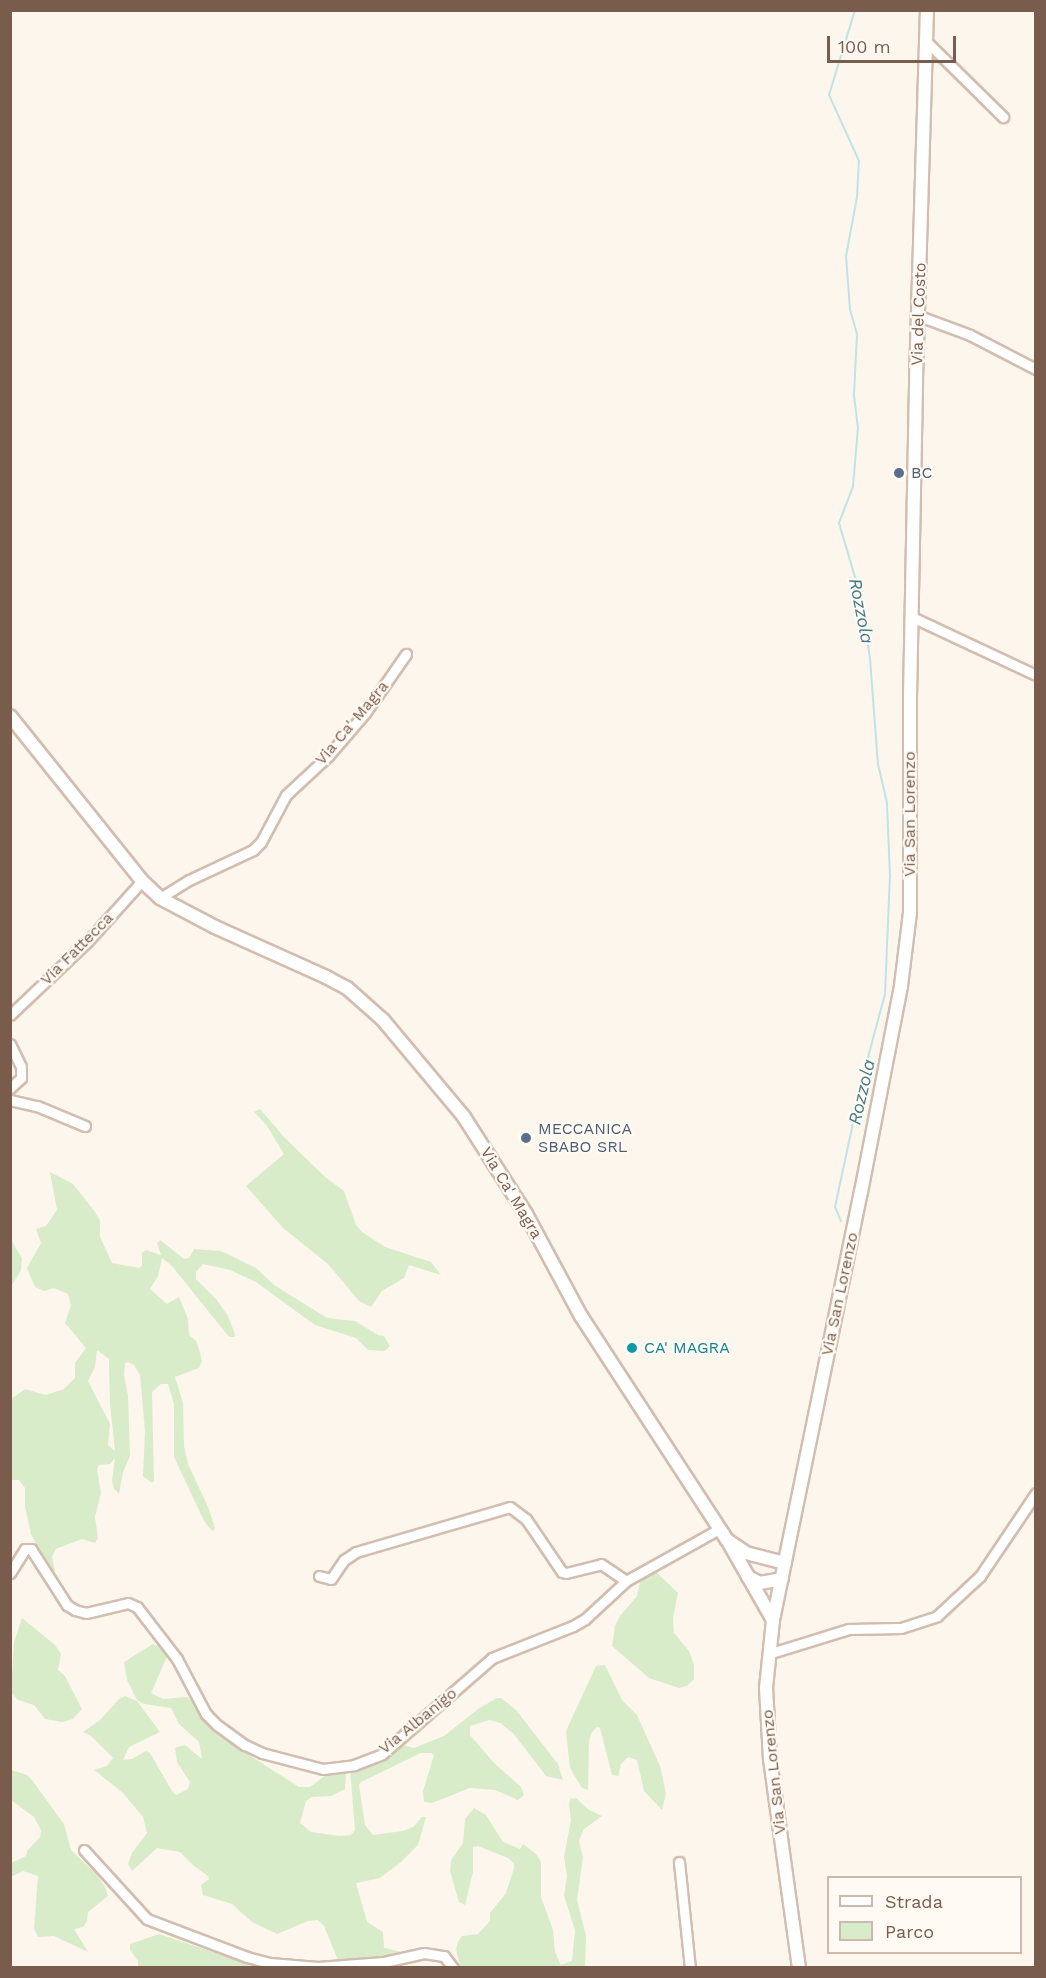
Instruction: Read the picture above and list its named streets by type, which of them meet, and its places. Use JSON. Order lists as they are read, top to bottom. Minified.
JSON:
{"streets":{"main road":["Via del Costo","Via Ca' Magra","Via San Lorenzo"],"street":["Via Fattecca","Via Albanigo"]},"crossings":[["Via del Costo","Via San Lorenzo"],["Via Ca' Magra","Via San Lorenzo"],["Via Ca' Magra","Via Fattecca"],["Via Ca' Magra","Via Albanigo"]],"water":["Rozzola"],"places":["BC","MECCANICA SBABO SRL","CA' MAGRA"],"legend":["Strada","Parco"],"scale_bar":"100 m"}
